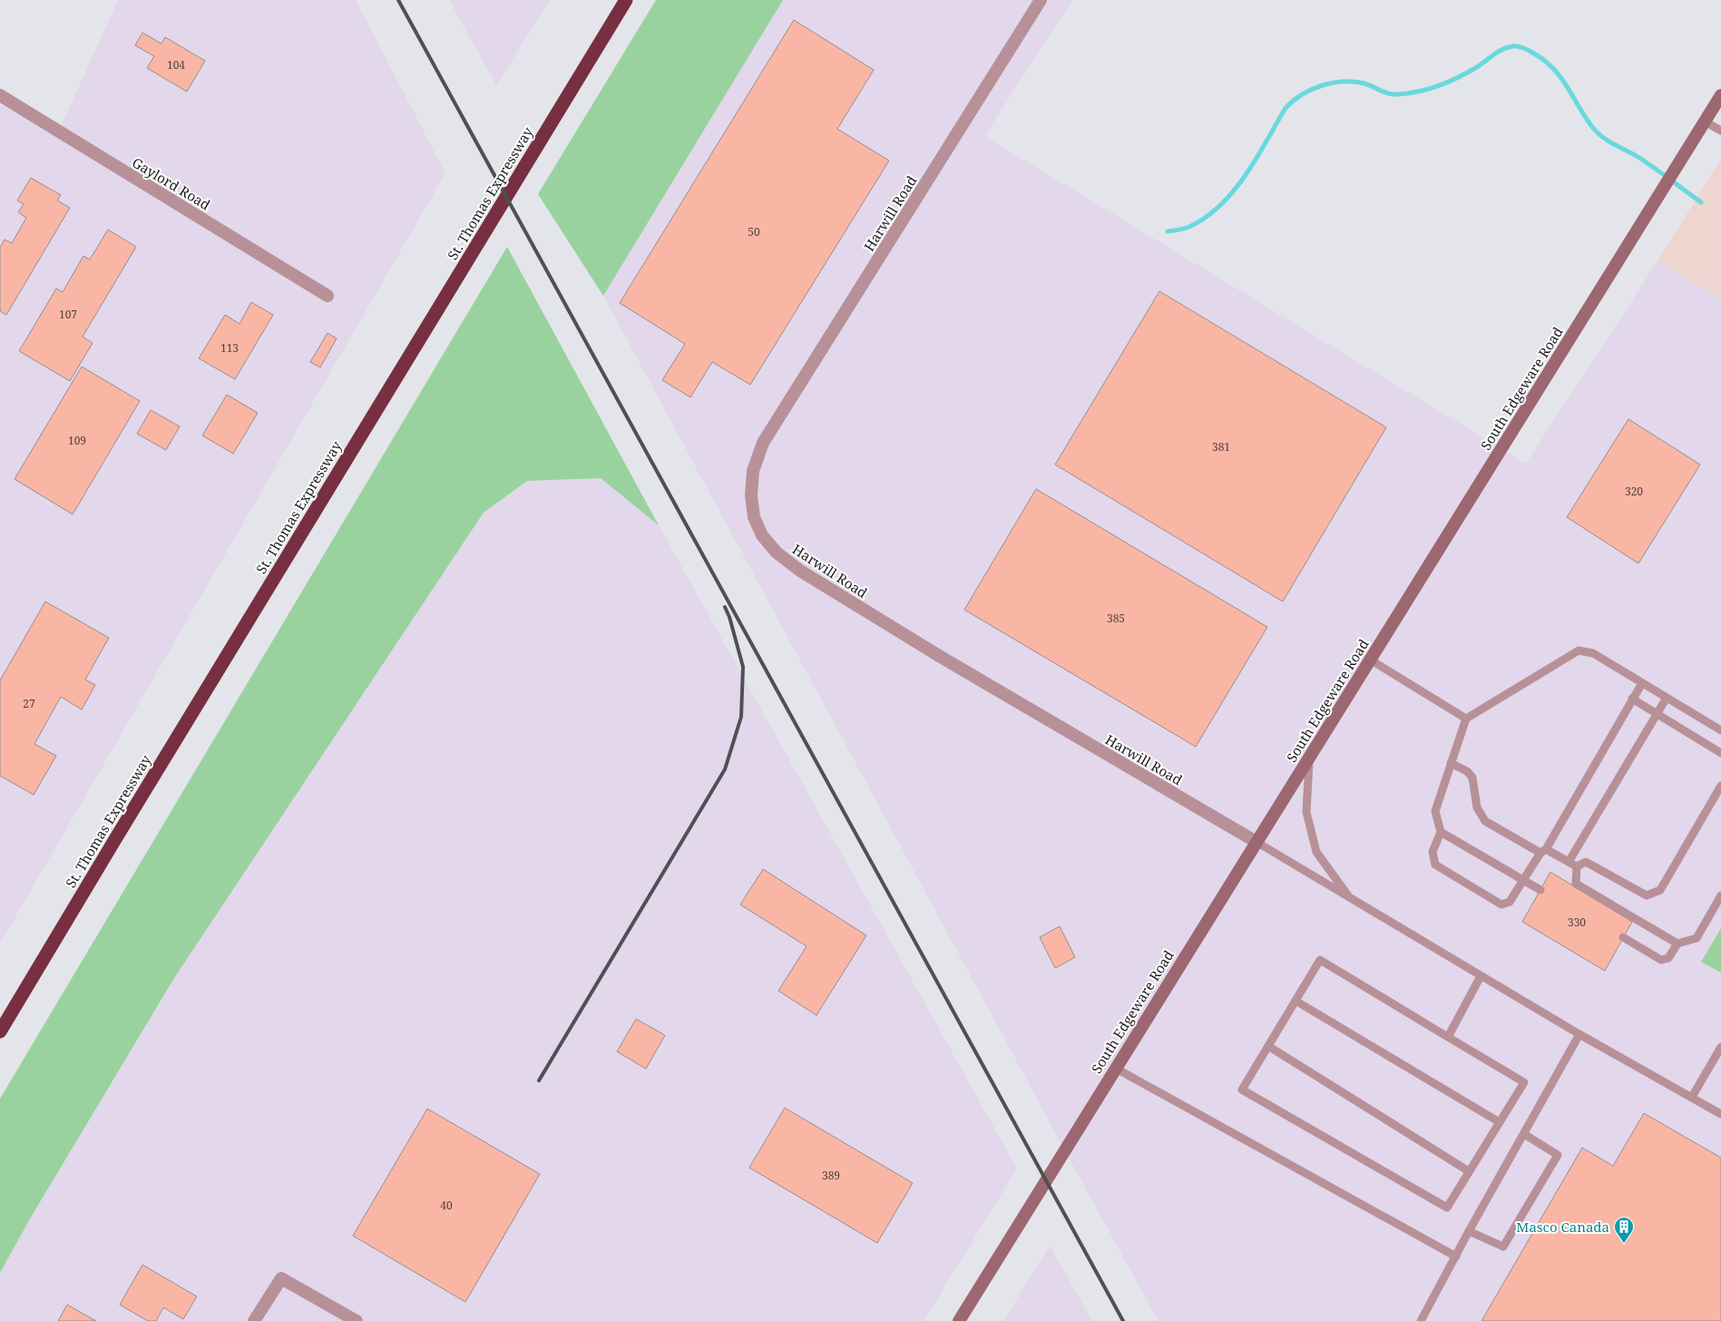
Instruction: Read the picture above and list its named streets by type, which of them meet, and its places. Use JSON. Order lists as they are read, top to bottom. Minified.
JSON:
{"streets":{"highway":["St. Thomas Expressway"],"main road":["South Edgeware Road"],"street":["Gaylord Road","Harwill Road"]},"crossings":[["Harwill Road","South Edgeware Road"]],"places":{"building":["Masco Canada"]},"house_numbers":["104","50","107","113","109","381","320","385","27","330","389","40"]}
